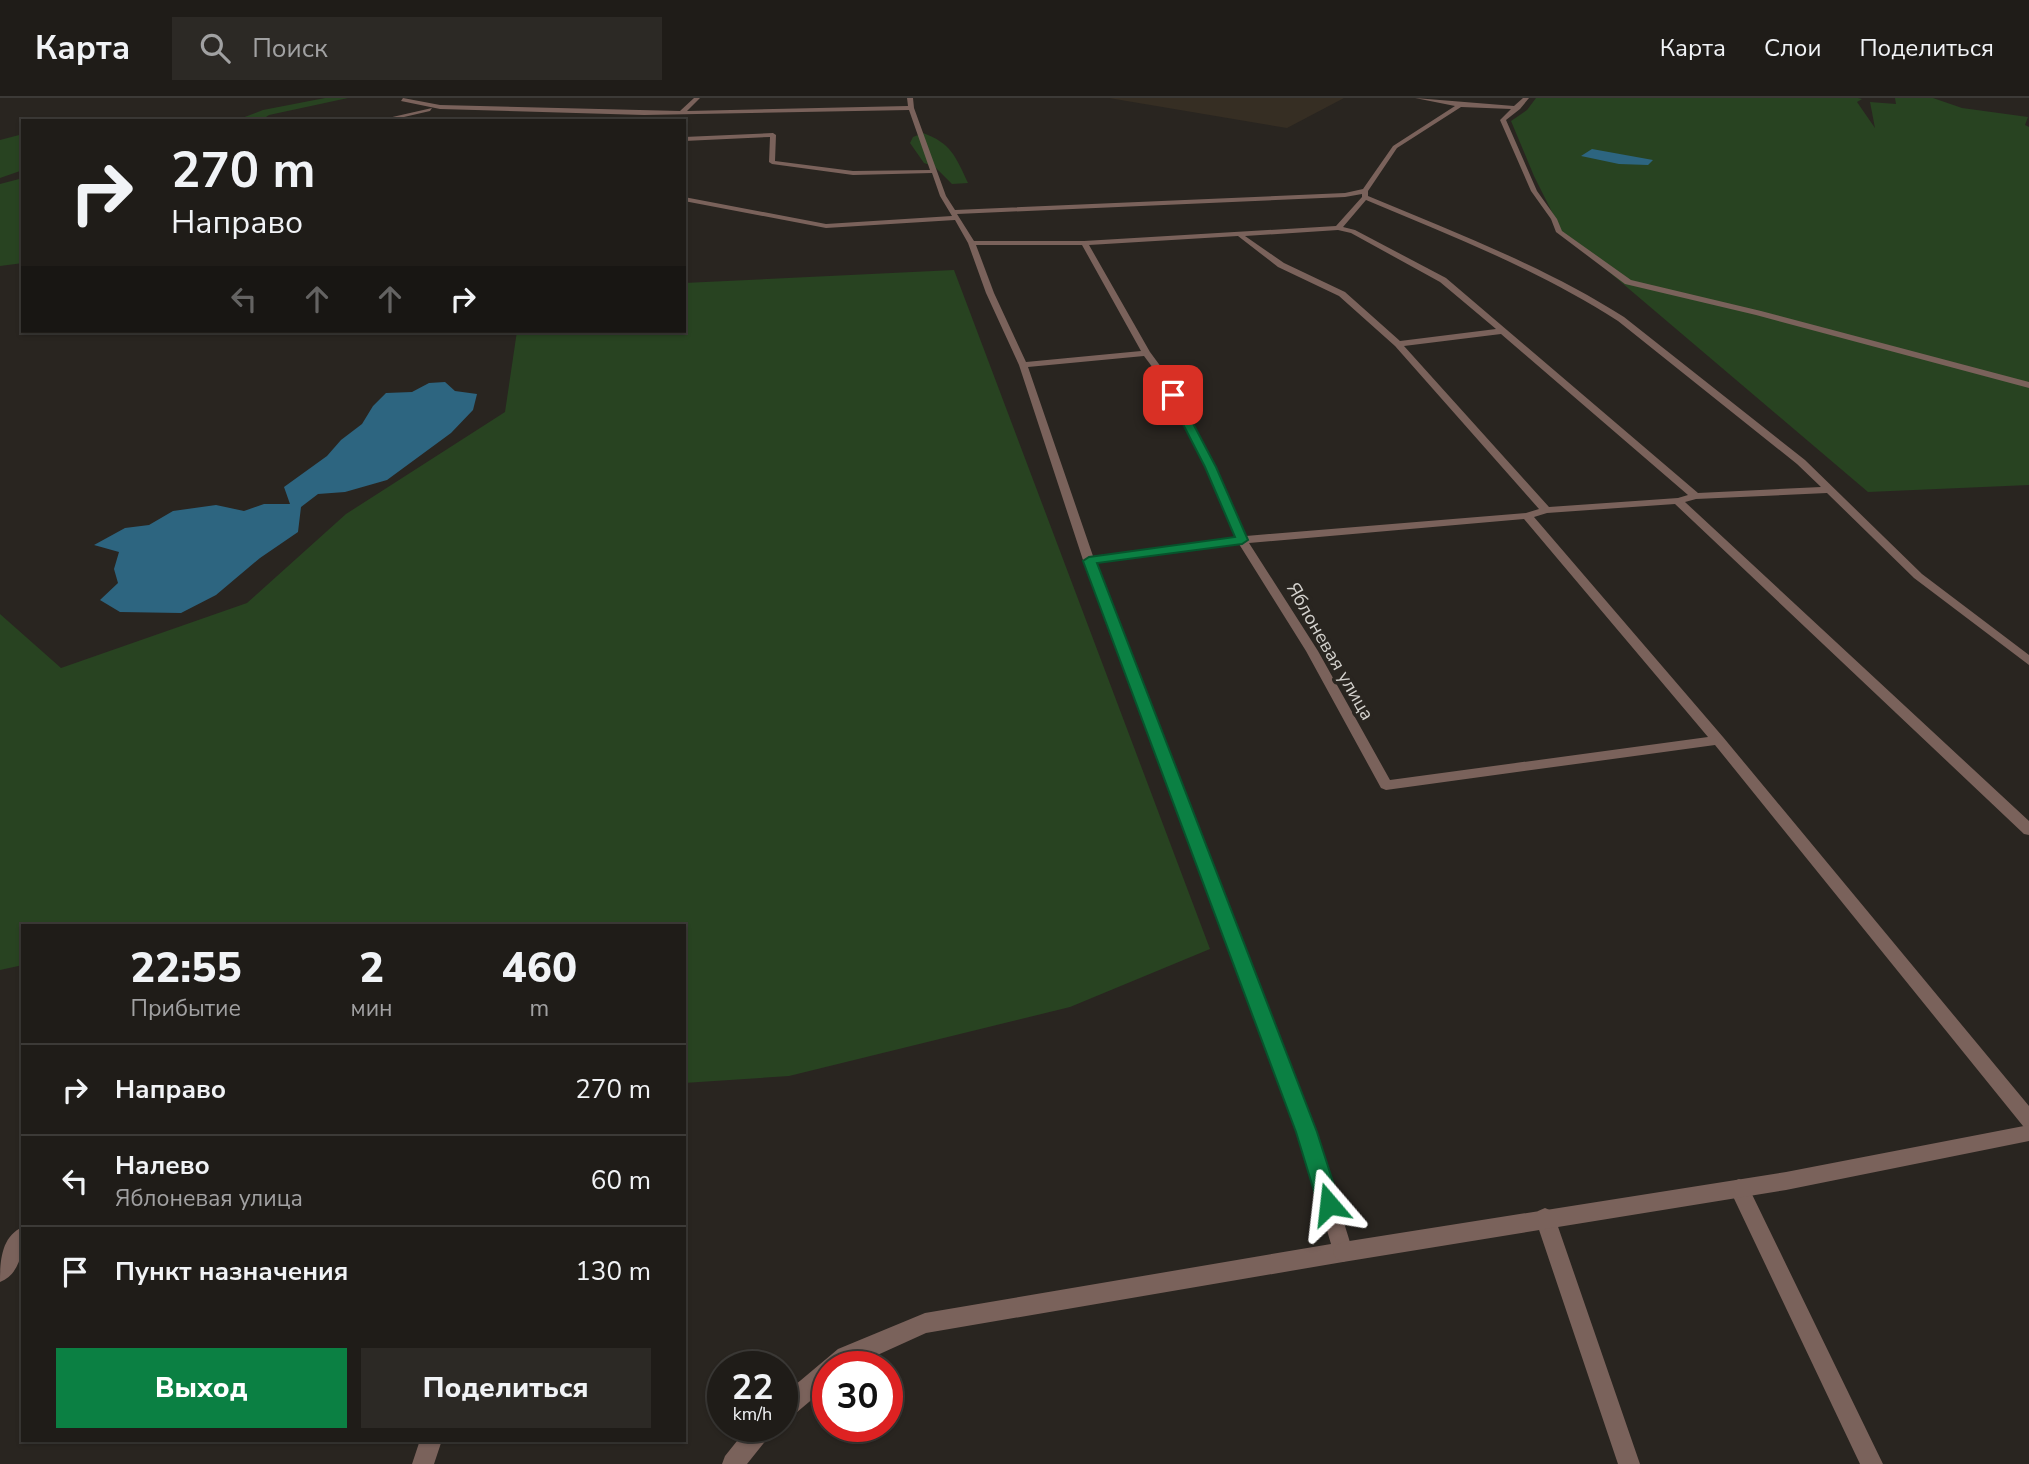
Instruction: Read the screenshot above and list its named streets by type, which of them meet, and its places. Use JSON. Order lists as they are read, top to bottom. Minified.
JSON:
{"streets":{"street":["Яблоневая улица"]},"page":{"header":"Карта","search":"Поиск","nav":["Карта","Слои","Поделиться"],"turn":["270 m","Направо"],"eta":["22:55","Прибытие","2","мин","460","m"],"list":[{"name":"Направо","value":"270 m"},{"name":"Налево","note":"Яблоневая улица","value":"60 m"},{"name":"Пункт назначения","value":"130 m"}],"buttons":["Выход","Поделиться"],"speed":"22 km/h","limit":"30"}}
